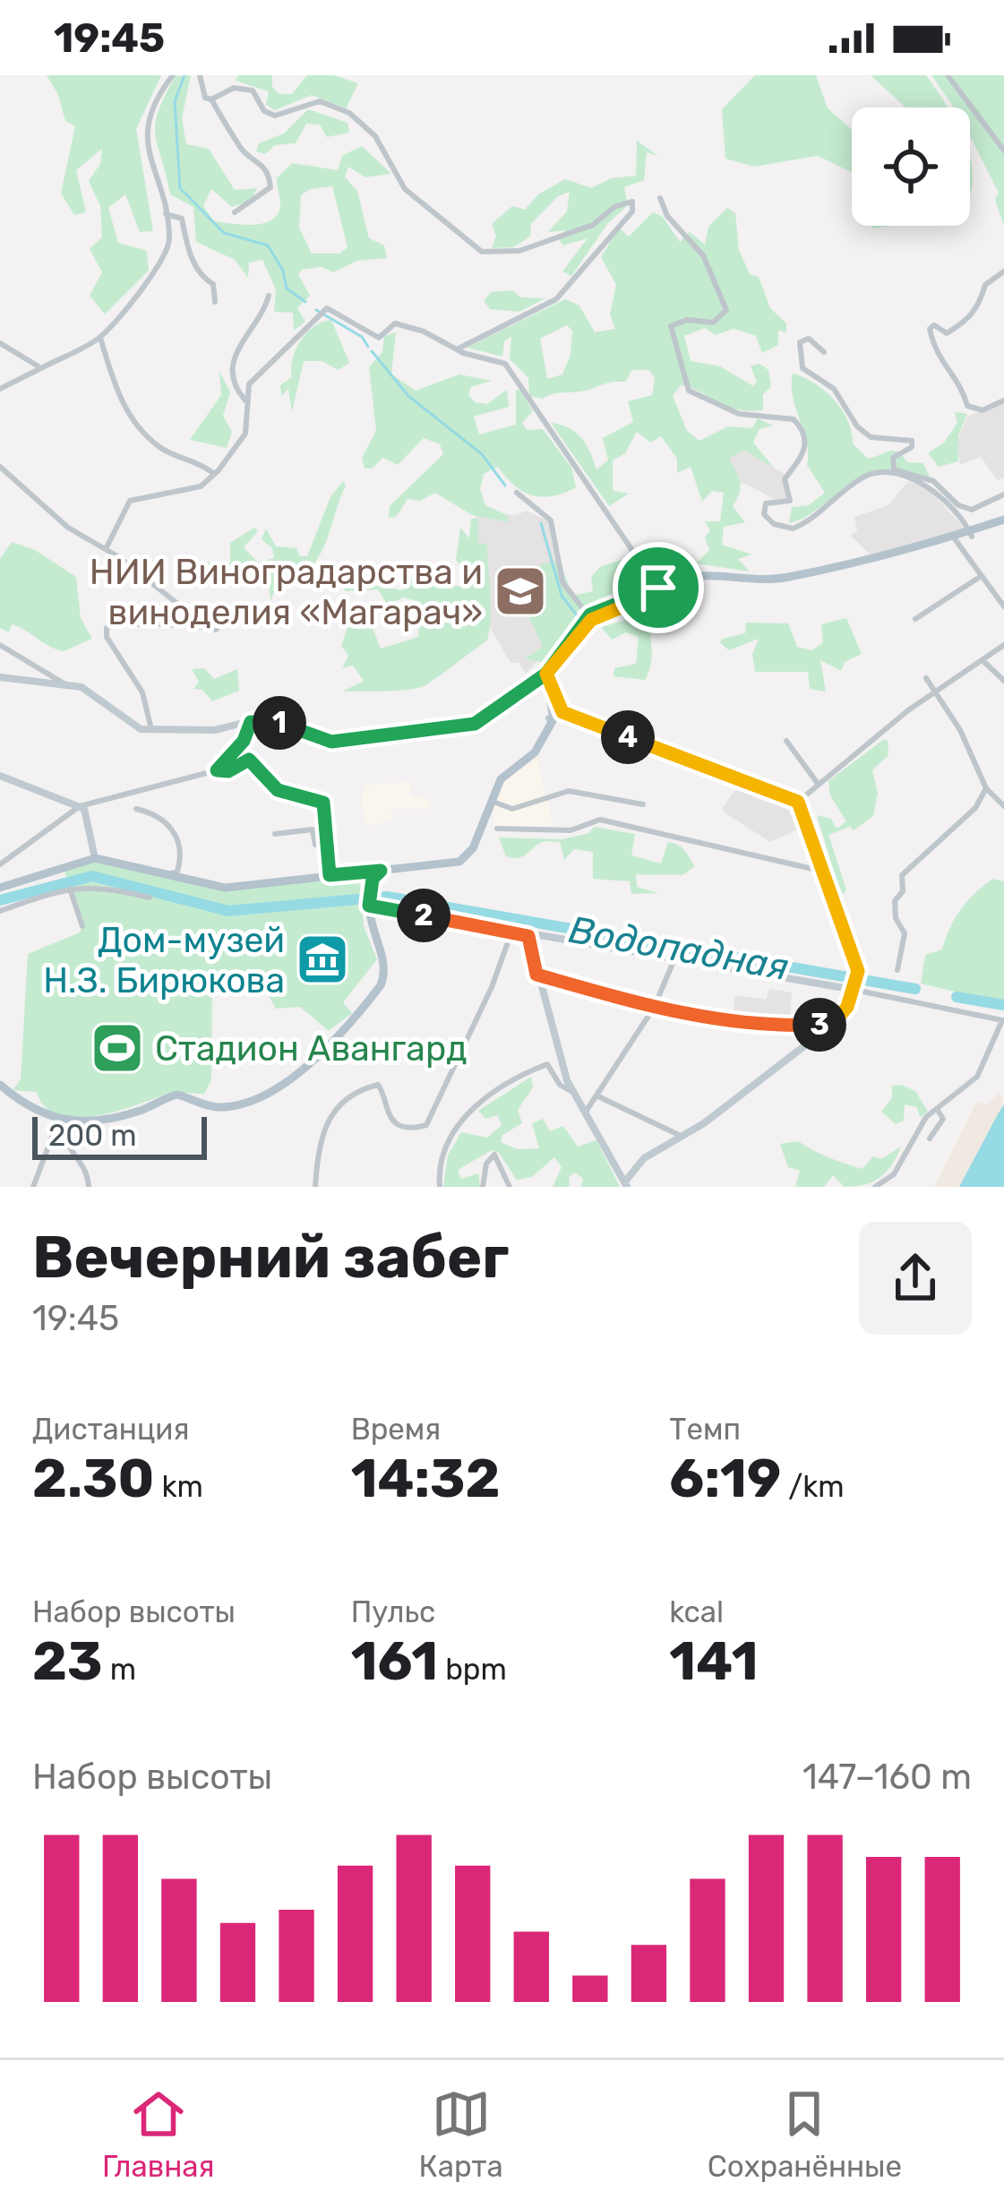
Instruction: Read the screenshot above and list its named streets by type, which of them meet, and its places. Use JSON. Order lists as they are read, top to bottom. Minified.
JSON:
{"water":["Водопадная"],"places":{"school or university":["НИИ Виноградарства и виноделия «Магарач»"],"museum":["Дом-музей Н.З. Бирюкова"],"sports":["Стадион Авангард"]},"scale_bar":"200 m","page":{"status":"19:45","pins":["1","4","2","3"],"scale":"200 m","heading":["Вечерний забег","19:45"],"stats":[["Дистанция","2.30 km"],["Время","14:32"],["Темп","6:19 /km"],["Набор высоты","23 m"],["Пульс","161 bpm"],["kcal","141"]],"chart":["Набор высоты","147–160 m"],"tabs":["Главная","Карта","Сохранённые"]}}
